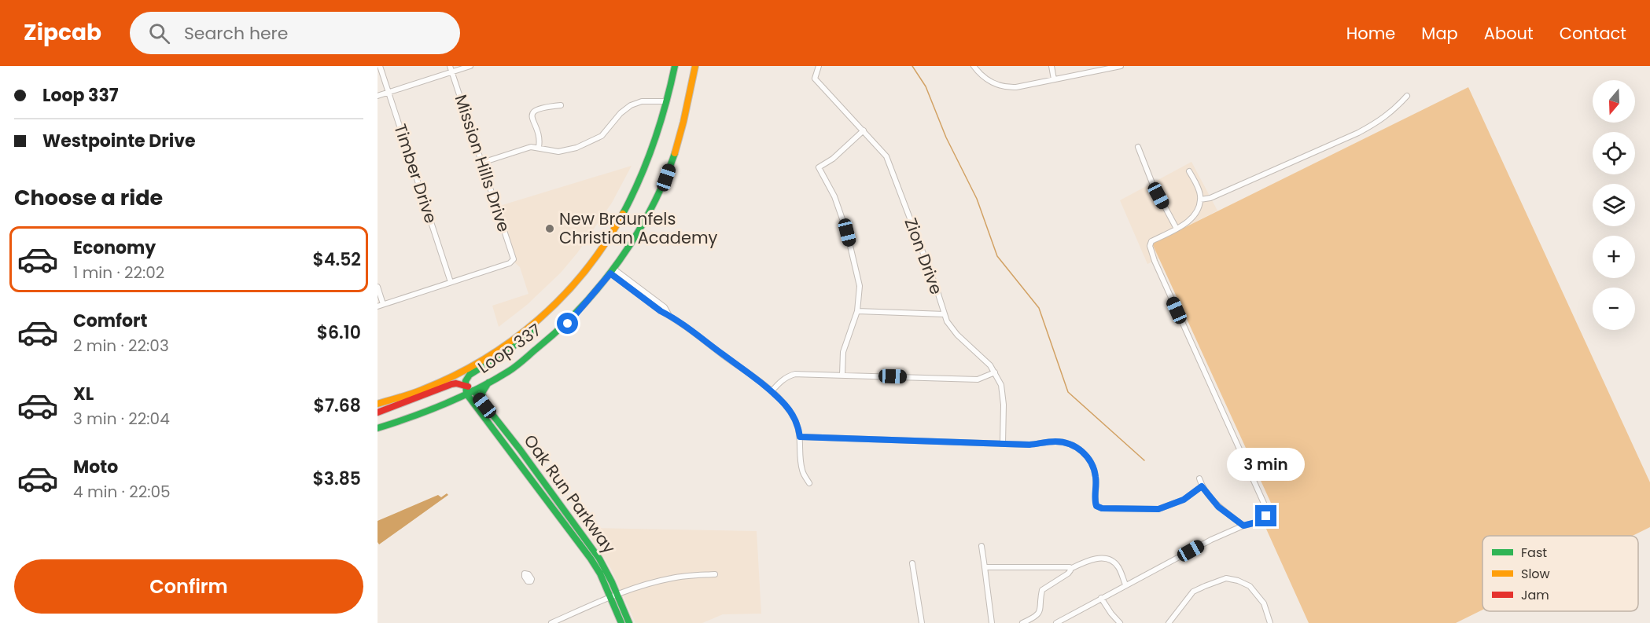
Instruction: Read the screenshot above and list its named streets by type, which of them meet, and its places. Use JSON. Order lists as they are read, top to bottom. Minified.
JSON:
{"streets":{"main road":["Loop 337","Oak Run Parkway"],"street":["Mission Hills Drive","Timber Drive","Zion Drive"]},"crossings":[["Mission Hills Drive","Timber Drive"],["Loop 337","Oak Run Parkway"]],"places":["New Braunfels Christian Academy"],"legend":["Fast","Slow","Jam"],"north":"bottom","page":{"header":"Zipcab","search":"Search here","nav":["Home","Map","About","Contact"],"banner":["Loop 337","Westpointe Drive"],"map_buttons":["+","−"],"heading":"Choose a ride","list":[{"name":"Economy","note":"1 min · 22:02","value":"$4.52"},{"name":"Comfort","note":"2 min · 22:03","value":"$6.10"},{"name":"XL","note":"3 min · 22:04","value":"$7.68"},{"name":"Moto","note":"4 min · 22:05","value":"$3.85"}],"bubble":"3 min","buttons":"Confirm"}}
